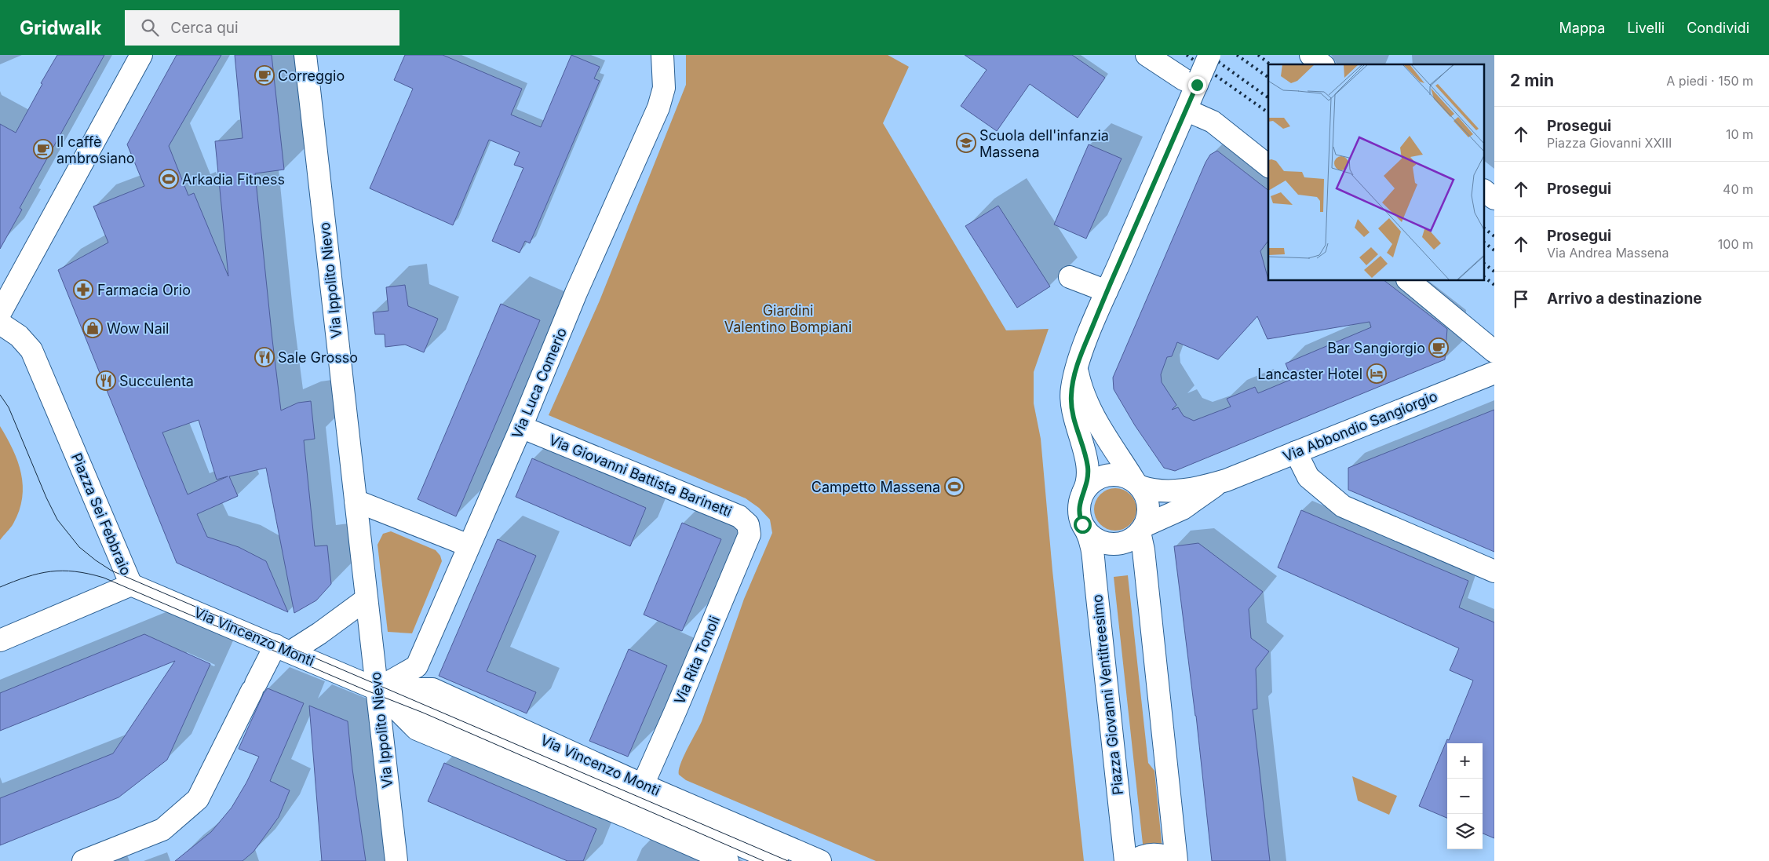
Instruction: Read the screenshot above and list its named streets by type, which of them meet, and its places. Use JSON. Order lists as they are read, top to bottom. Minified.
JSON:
{"streets":{"street":["Via Ippolito Nievo","Via Luca Comerio","Via Abbondio Sangiorgio","Via Giovanni Battista Barinetti","Piazza Sei Febbraio","Via Vincenzo Monti","Via Rita Tonoli","Piazza Giovanni Ventitreesimo"]},"crossings":[["Via Ippolito Nievo","Via Luca Comerio"],["Via Ippolito Nievo","Via Vincenzo Monti"],["Via Luca Comerio","Via Giovanni Battista Barinetti"],["Via Luca Comerio","Via Vincenzo Monti"],["Via Abbondio Sangiorgio","Piazza Giovanni Ventitreesimo"],["Via Giovanni Battista Barinetti","Via Rita Tonoli"],["Piazza Sei Febbraio","Via Vincenzo Monti"],["Via Vincenzo Monti","Via Rita Tonoli"]],"parks":["Giardini Valentino Bompiani"],"places":{"cafe":["Correggio","Il caffè ambrosiano","Bar Sangiorgio"],"school or university":["Scuola dell'infanzia Massena"],"sports":["Arkadia Fitness","Campetto Massena"],"pharmacy":["Farmacia Orio"],"shop":["Wow Nail"],"restaurant":["Sale Grosso","Succulenta"],"hotel":["Lancaster Hotel"]},"page":{"header":"Gridwalk","search":"Cerca qui","nav":["Mappa","Livelli","Condividi"],"heading":["2 min","A piedi · 150 m"],"list":[["Prosegui","Piazza Giovanni XXIII","10 m"],["Prosegui","40 m"],["Prosegui","Via Andrea Massena","100 m"],"Arrivo a destinazione"],"map_buttons":["+","−"]}}
